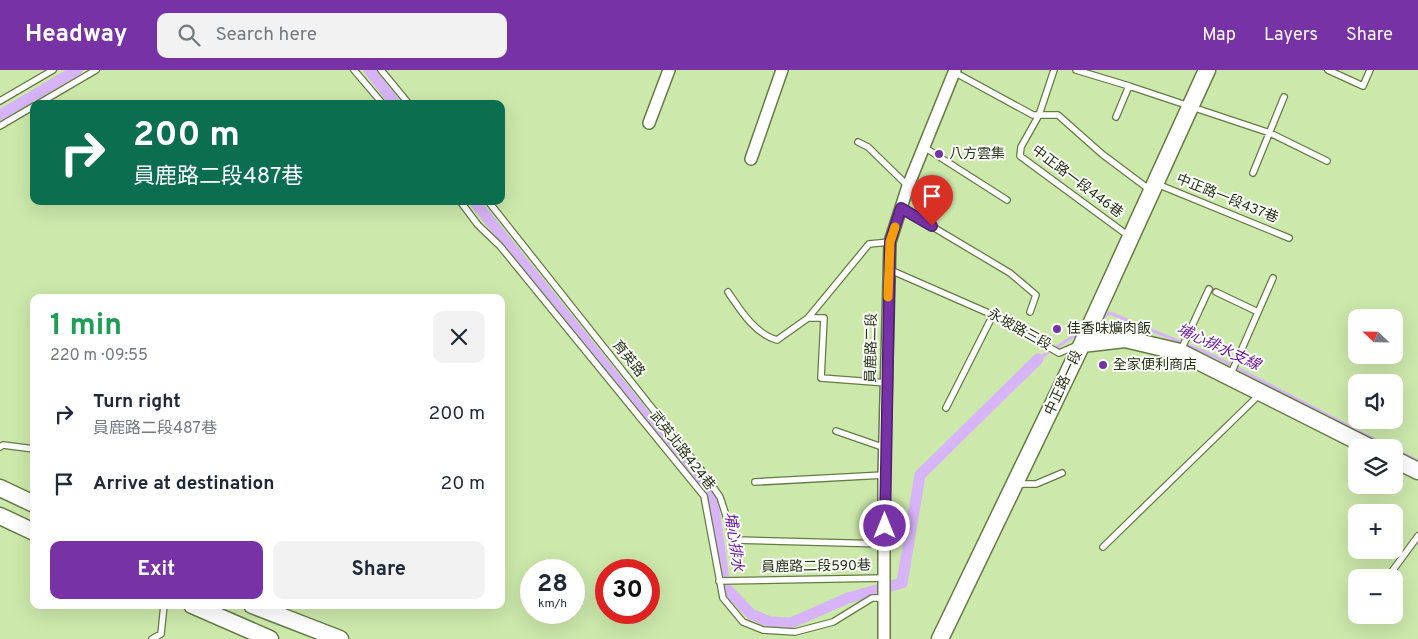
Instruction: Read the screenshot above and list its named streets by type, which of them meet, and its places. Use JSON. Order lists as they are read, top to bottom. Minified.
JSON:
{"streets":{"main road":["永坡路三段","中正路一段"],"street":["員鹿路二段"],"lane":["中正路一段446巷","中正路一段437巷","育英路","武英北路424巷","員鹿路二段590巷"]},"crossings":[["中正路一段446巷","中正路一段437巷"],["中正路一段446巷","中正路一段"],["中正路一段437巷","員鹿路二段"],["中正路一段437巷","中正路一段"],["永坡路三段","員鹿路二段"],["永坡路三段","中正路一段"],["員鹿路二段","育英路"],["員鹿路二段","武英北路424巷"],["員鹿路二段","員鹿路二段590巷"],["武英北路424巷","員鹿路二段590巷"]],"water":["埔心排水支線","埔心排水"],"places":["八方雲集","佳香味爌肉飯","全家便利商店"],"north":"left","page":{"header":"Headway","search":"Search here","nav":["Map","Layers","Share"],"turn":["200 m","員鹿路二段487巷"],"heading":["1 min","220 m · 09:55"],"map_buttons":["+","−"],"list":[{"name":"Turn right","note":"員鹿路二段487巷","value":"200 m"},{"name":"Arrive at destination","value":"20 m"}],"buttons":["Exit","Share"],"speed":"28 km/h","limit":"30"}}
